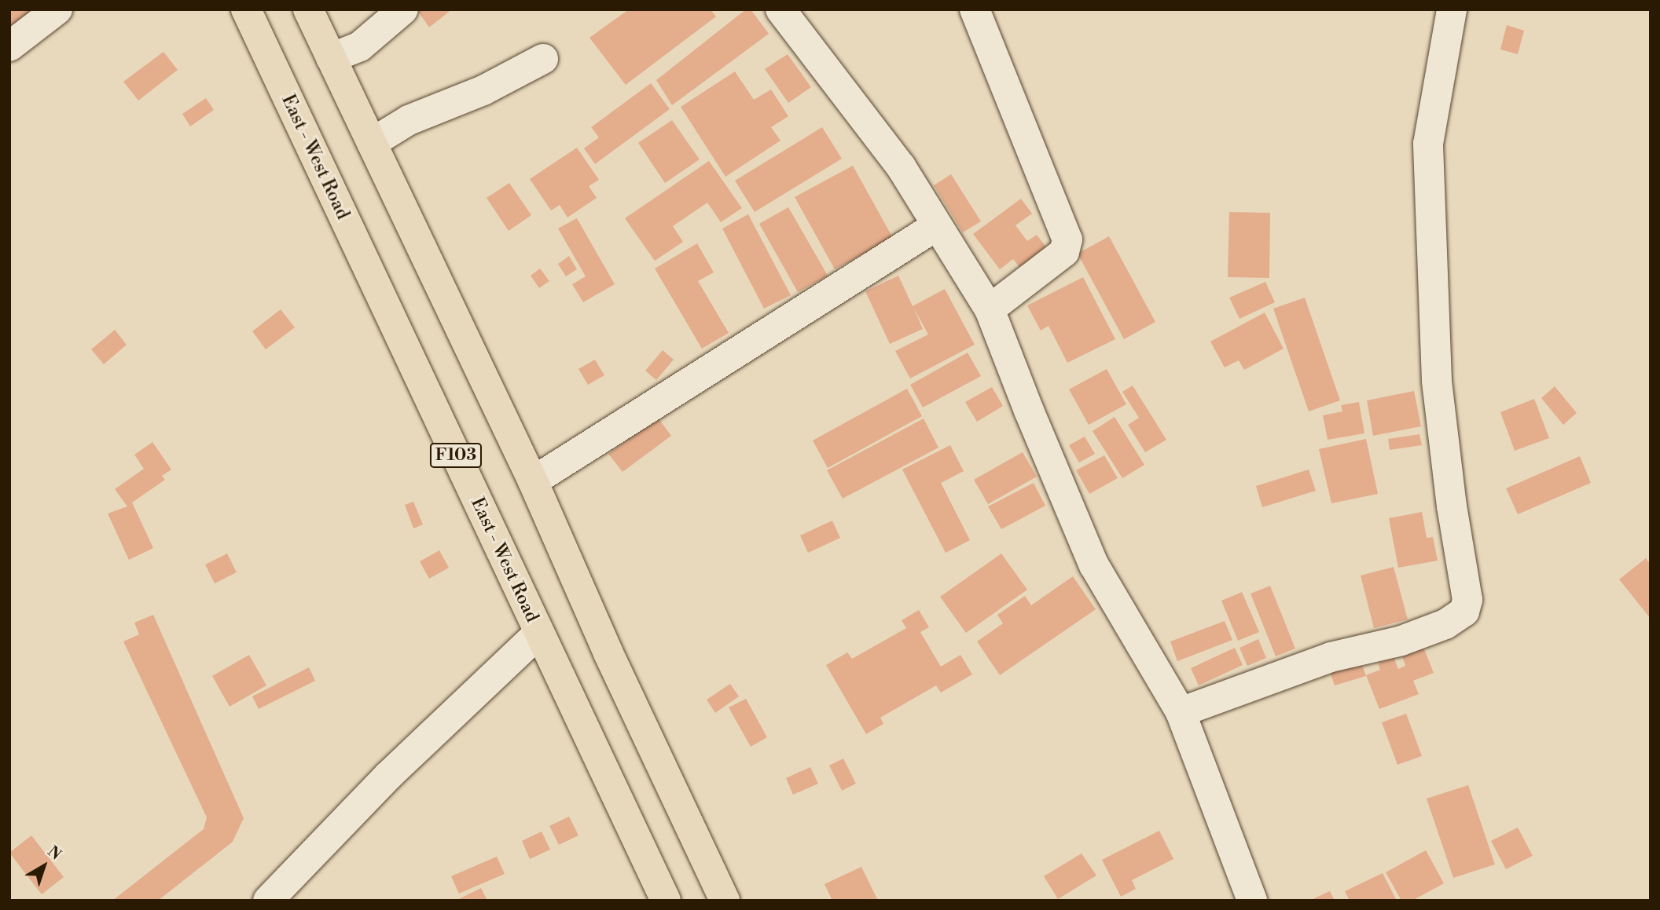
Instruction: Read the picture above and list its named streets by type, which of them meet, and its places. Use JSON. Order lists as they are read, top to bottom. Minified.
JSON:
{"streets":{"main road":["East - West Road","F103"]},"north":"top right"}
